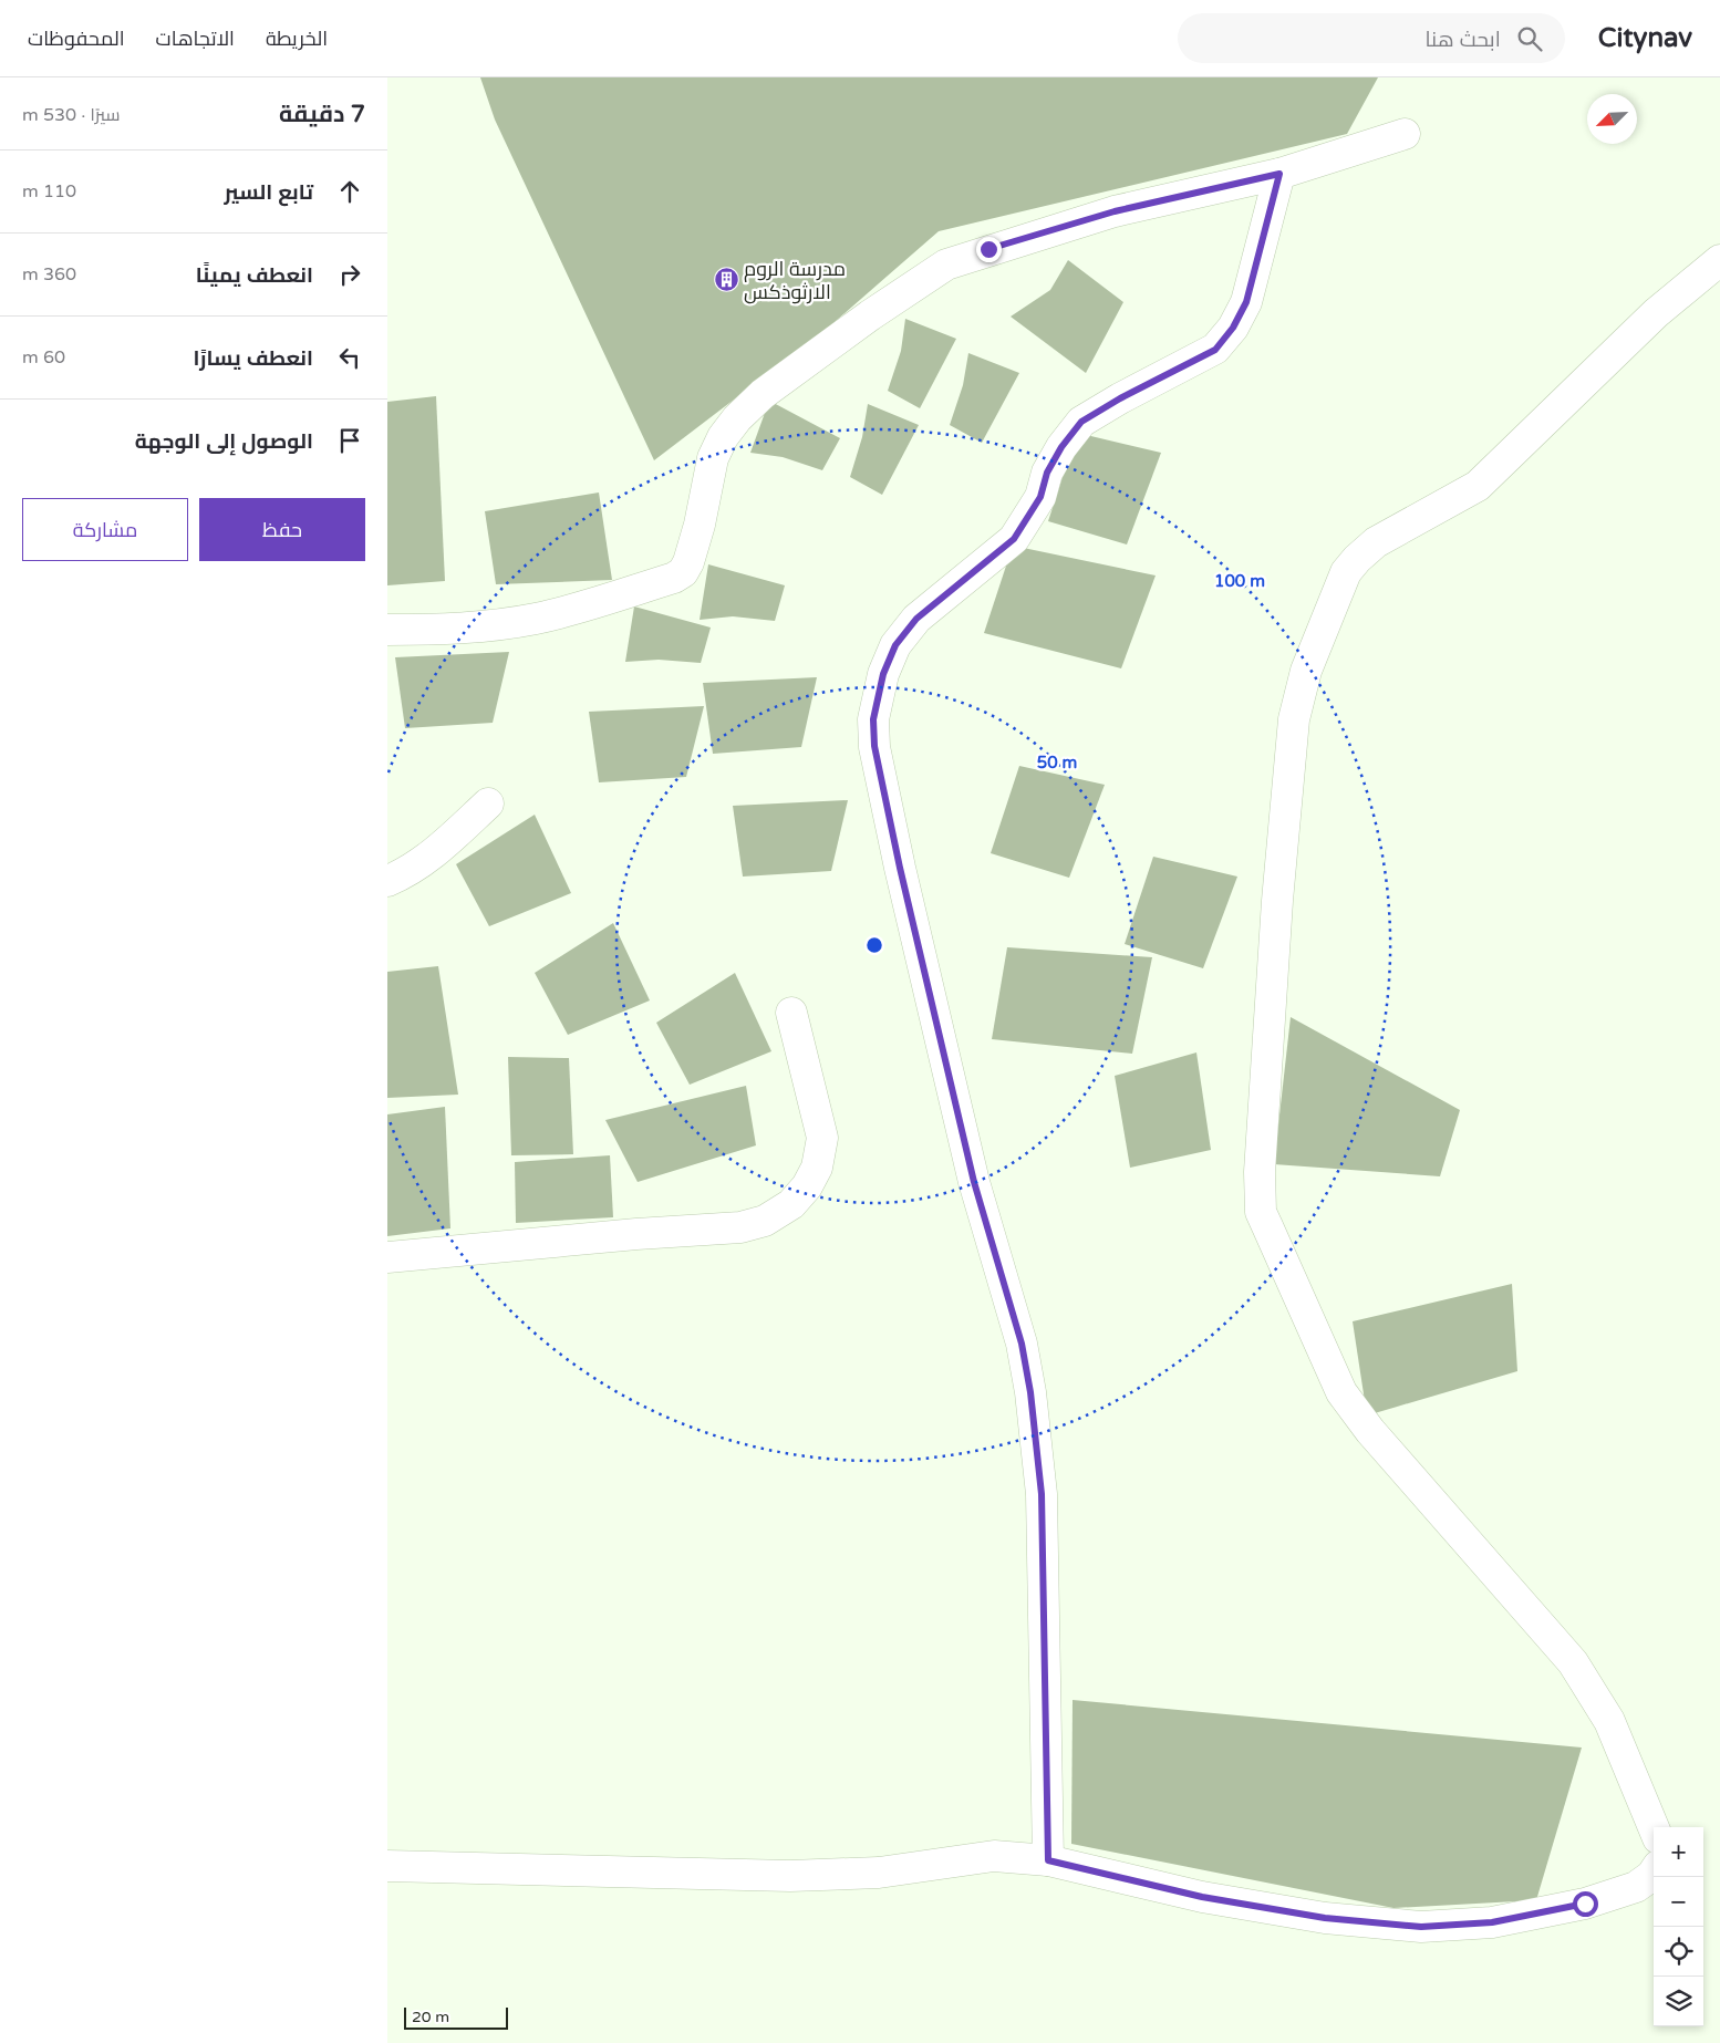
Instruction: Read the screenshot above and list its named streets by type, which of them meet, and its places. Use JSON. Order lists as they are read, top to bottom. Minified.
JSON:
{"places":{"building":["مدرسة الروم الارثوذكس"]},"scale_bar":"20 m","north":"bottom left","page":{"header":"Citynav","search":"ابحث هنا","nav":["الخريطة","الاتجاهات","المحفوظات"],"heading":["7 دقيقة","سيرًا · 530 m"],"list":[["تابع السير","110 m"],["انعطف يمينًا","360 m"],["انعطف يسارًا","60 m"],"الوصول إلى الوجهة"],"buttons":["حفظ","مشاركة"],"map_buttons":["+","−"],"scale":"20 m"},"rings":["100 m","50 m"]}
